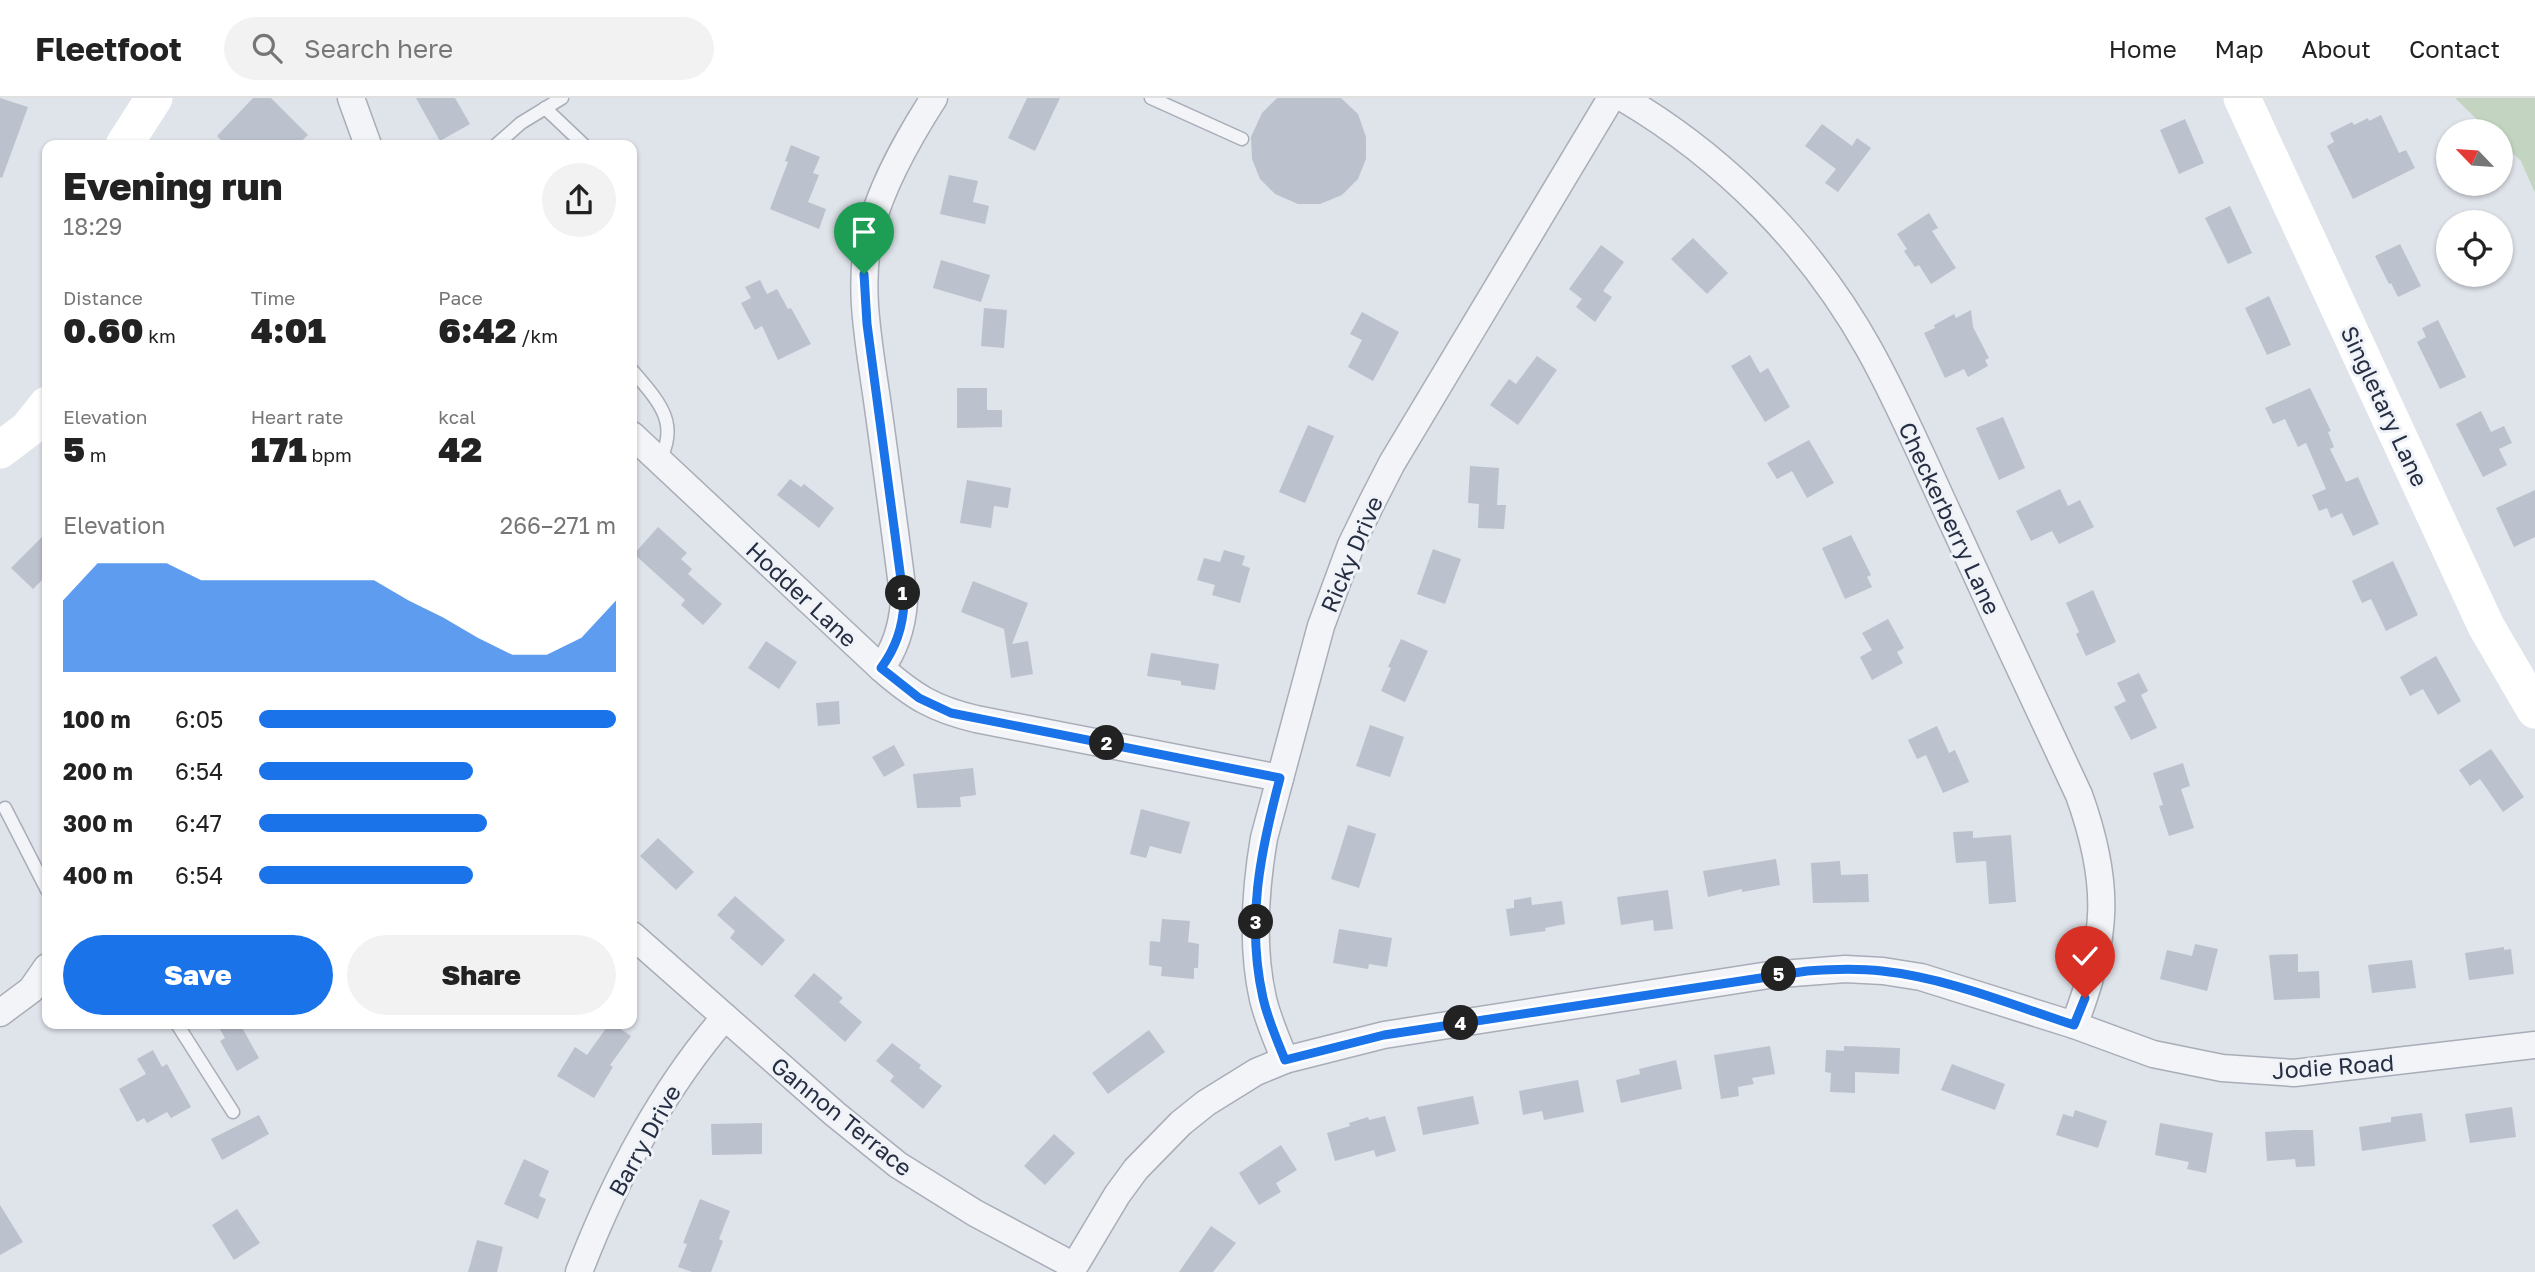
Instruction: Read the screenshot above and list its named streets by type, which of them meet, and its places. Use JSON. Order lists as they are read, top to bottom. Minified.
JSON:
{"streets":{"street":["Singletary Lane","Checkerberry Lane","Ricky Drive","Hodder Lane","Jodie Road","Gannon Terrace","Barry Drive"]},"crossings":[["Checkerberry Lane","Jodie Road"],["Ricky Drive","Hodder Lane"],["Ricky Drive","Jodie Road"],["Jodie Road","Gannon Terrace"],["Gannon Terrace","Barry Drive"]],"north":"top left","page":{"header":"Fleetfoot","search":"Search here","nav":["Home","Map","About","Contact"],"heading":["Evening run","18:29"],"stats":[["Distance","0.60 km"],["Time","4:01"],["Pace","6:42 /km"],["Elevation","5 m"],["Heart rate","171 bpm"],["kcal","42"]],"chart":["Elevation","266–271 m"],"pins":["1","2","3","5","4"],"list":[{"name":"100 m","note":"6:05"},{"name":"200 m","note":"6:54"},{"name":"300 m","note":"6:47"},{"name":"400 m","note":"6:54"}],"buttons":["Save","Share"]}}
